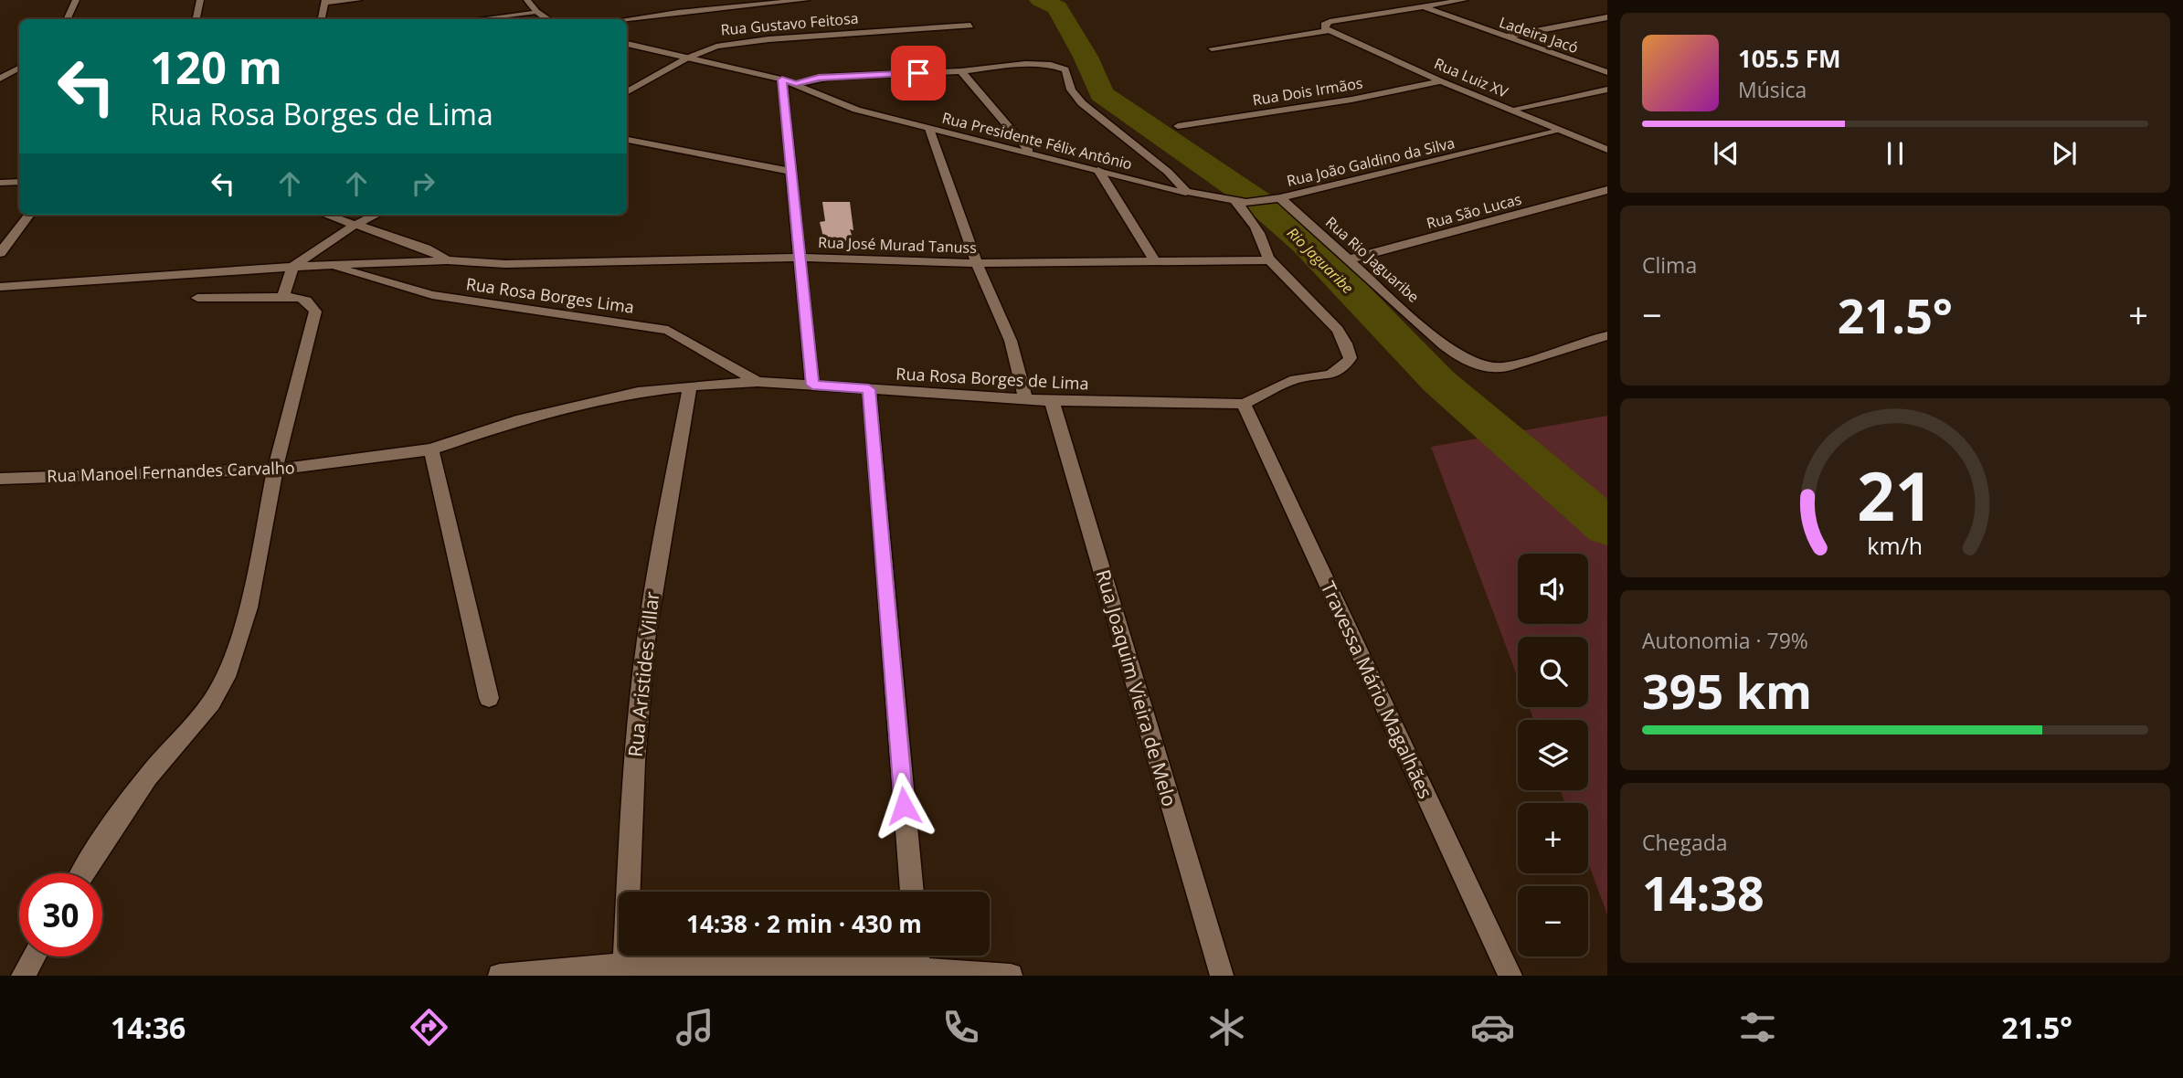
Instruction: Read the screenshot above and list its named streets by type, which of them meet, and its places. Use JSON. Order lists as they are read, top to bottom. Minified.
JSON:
{"streets":{"street":["Rua Gustavo Feitosa","Ladeira Jacó","Rua Luiz XV","Rua Dois Irmãos","Rua Presidente Félix Antônio","Rua João Galdino da Silva","Rua São Lucas","Rua José Murad Tanuss","Rua Rio Jaguaribe","Rua Rosa Borges Lima","Rua Rosa Borges de Lima","Rua Manoel Fernandes Carvalho","Rua Aristides Villar","Rua Joaquim Vieira de Melo","Travessa Mário Magalhães"]},"crossings":[["Rua Gustavo Feitosa","Rua Presidente Félix Antônio"],["Rua Luiz XV","Rua Dois Irmãos"],["Rua Luiz XV","Rua João Galdino da Silva"],["Rua Presidente Félix Antônio","Rua João Galdino da Silva"],["Rua João Galdino da Silva","Rua Rio Jaguaribe"],["Rua João Galdino da Silva","Rua Rosa Borges de Lima"],["Rua São Lucas","Rua Rio Jaguaribe"],["Rua José Murad Tanuss","Rua Rosa Borges Lima"],["Rua José Murad Tanuss","Rua Rosa Borges de Lima"],["Rua Rosa Borges Lima","Rua Rosa Borges de Lima"],["Rua Rosa Borges de Lima","Rua Manoel Fernandes Carvalho"],["Rua Rosa Borges de Lima","Rua Aristides Villar"],["Rua Rosa Borges de Lima","Rua Joaquim Vieira de Melo"],["Rua Rosa Borges de Lima","Travessa Mário Magalhães"]],"water":["Rio Jaguaribe"],"page":{"turn":["120 m","Rua Rosa Borges de Lima"],"song":["105.5 FM","Música"],"tile":["Clima",["Autonomia · 79%","395 km"],["Chegada","14:38"]],"heat":["−","21.5°","+"],"map_buttons":["+","−"],"limit":"30","trip":"14:38 · 2 min · 430 m","tabs":["14:36","21.5°"],"gauge":["21","km/h"]}}
